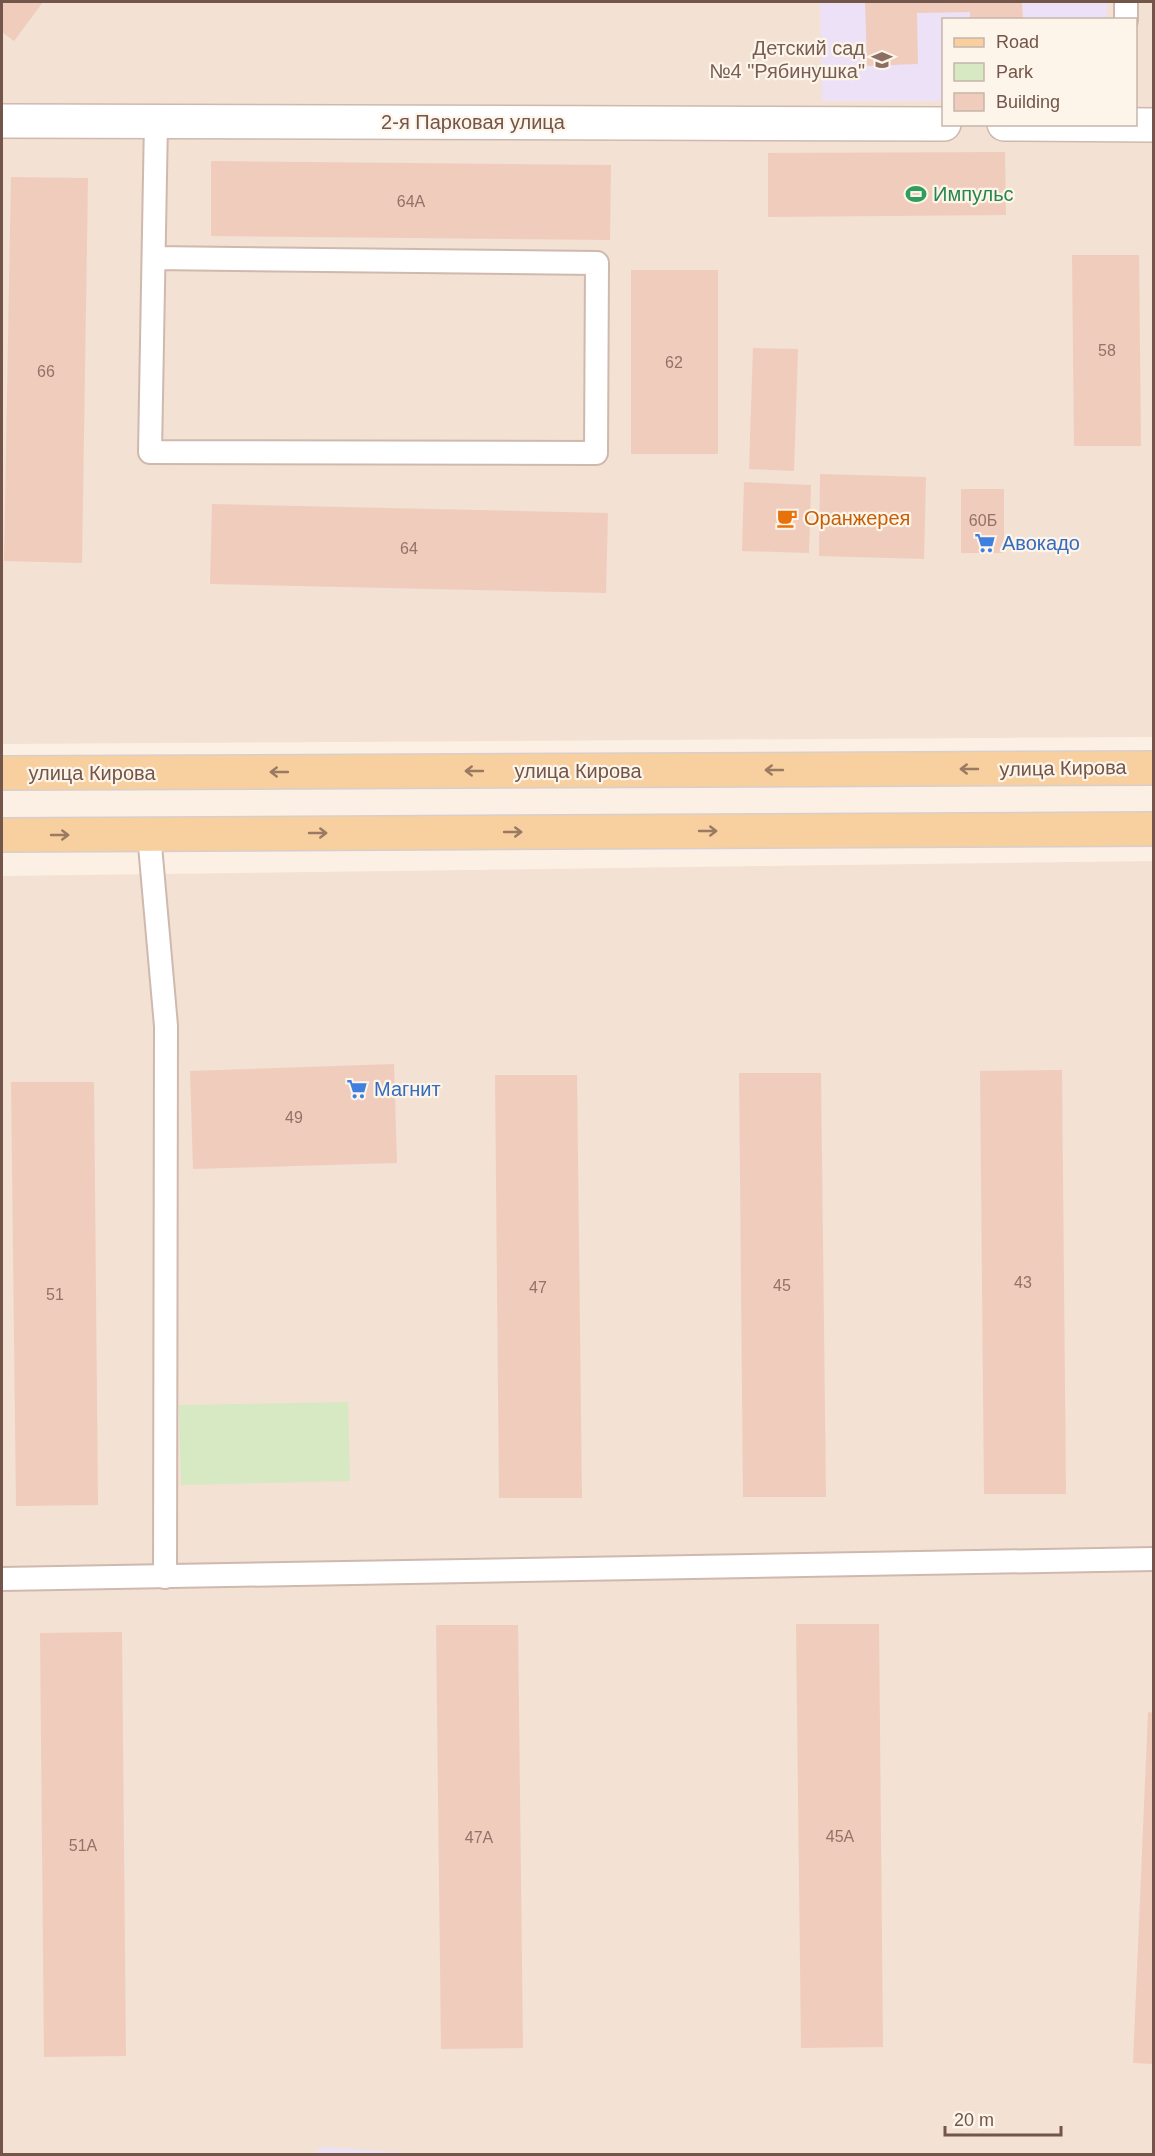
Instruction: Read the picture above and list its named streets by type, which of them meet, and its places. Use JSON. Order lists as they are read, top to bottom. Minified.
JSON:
{"streets":{"main road":["улица Кирова"],"street":["2-я Парковая улица"]},"places":{"school or university":["Детский сад №4 \"Рябинушка\""],"sports":["Импульс"],"cafe":["Оранжерея"],"supermarket":["Авокадо","Магнит"]},"house_numbers":["64А","58","62","66","60Б","64","49","43","45","47","51","45А","47А","51А"],"legend":["Road","Park","Building"],"scale_bar":"20 m"}
